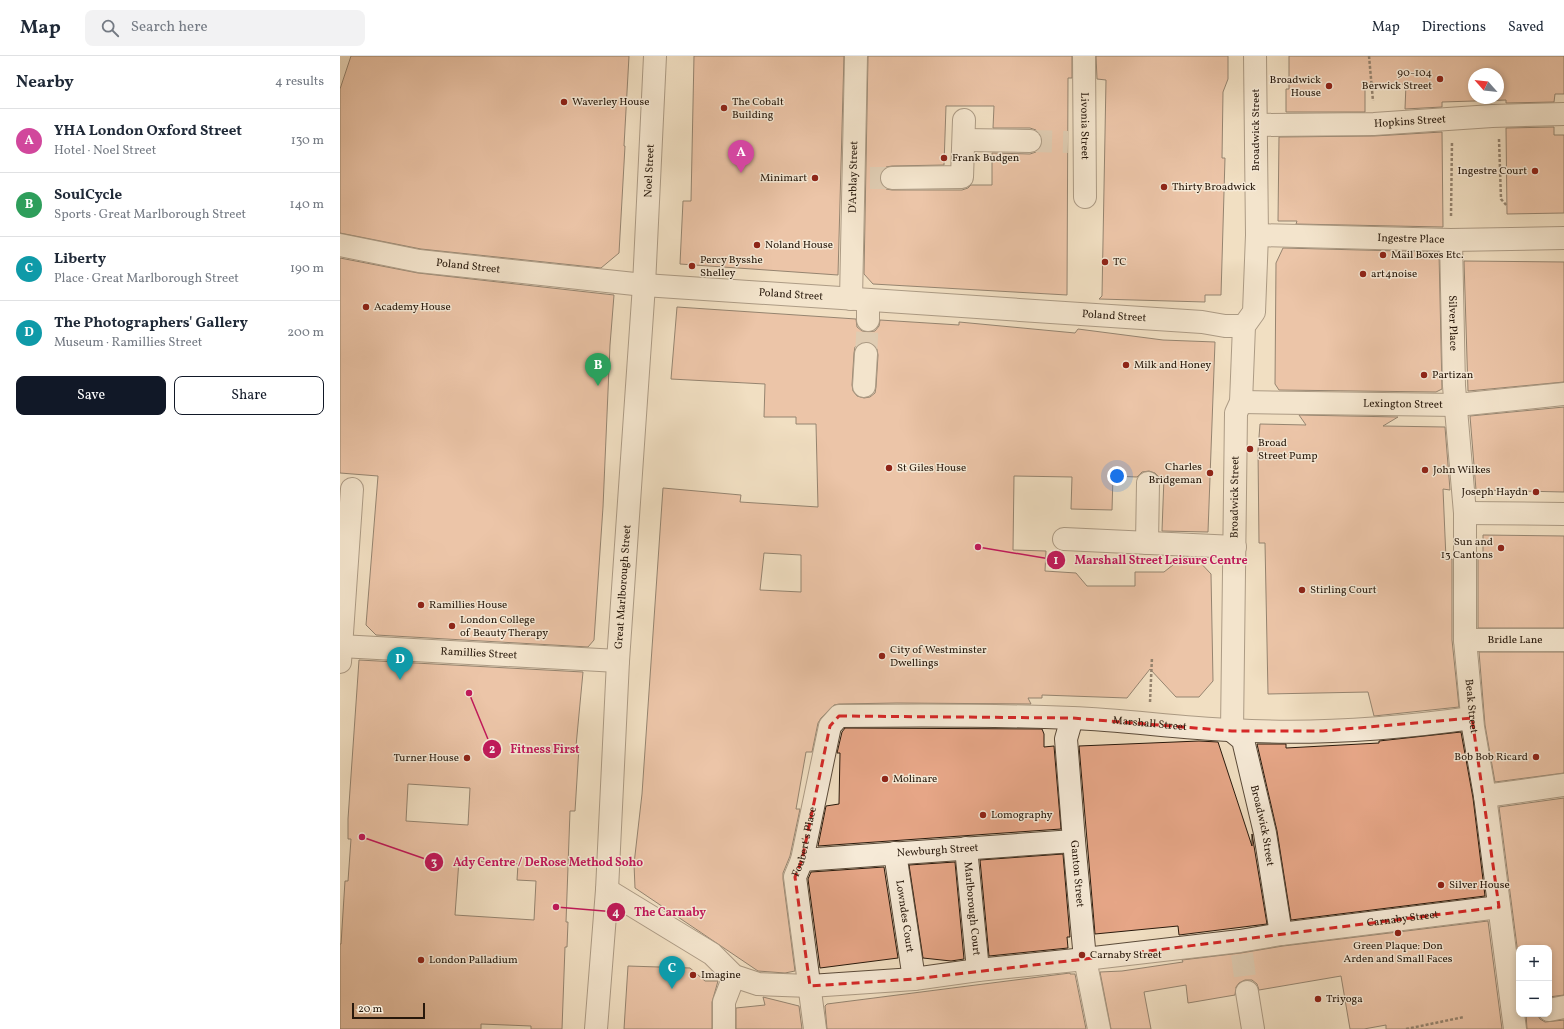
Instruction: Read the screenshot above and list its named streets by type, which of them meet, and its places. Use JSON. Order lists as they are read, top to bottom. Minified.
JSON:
{"streets":{"street":["Hopkins Street","Livonia Street","Broadwick Street","Noel Street","D'Arblay Street","Ingestre Place","Poland Street","Silver Place","Lexington Street","Great Marlborough Street","Bridle Lane","Ramillies Street","Beak Street","Marshall Street","Foubert's Place","Newburgh Street","Ganton Street","Marlborough Court","Lowndes Court","Carnaby Street"]},"crossings":[["Hopkins Street","Broadwick Street"],["Broadwick Street","Ingestre Place"],["Broadwick Street","Poland Street"],["Broadwick Street","Lexington Street"],["Broadwick Street","Marshall Street"],["Broadwick Street","Carnaby Street"],["Noel Street","Poland Street"],["Noel Street","Great Marlborough Street"],["D'Arblay Street","Poland Street"],["Ingestre Place","Silver Place"],["Poland Street","Great Marlborough Street"],["Silver Place","Lexington Street"],["Silver Place","Beak Street"],["Lexington Street","Beak Street"],["Great Marlborough Street","Ramillies Street"],["Bridle Lane","Beak Street"],["Beak Street","Marshall Street"],["Beak Street","Carnaby Street"],["Marshall Street","Foubert's Place"],["Marshall Street","Ganton Street"],["Foubert's Place","Newburgh Street"],["Foubert's Place","Carnaby Street"],["Newburgh Street","Ganton Street"],["Newburgh Street","Marlborough Court"],["Newburgh Street","Lowndes Court"],["Ganton Street","Carnaby Street"],["Marlborough Court","Carnaby Street"],["Lowndes Court","Carnaby Street"]],"places":["90-104 Berwick Street","Broadwick House","Waverley House","The Cobalt Building","Frank Budgen","Ingestre Court","Minimart","Thirty Broadwick","Noland House","Mail Boxes Etc.","TC","Percy Bysshe Shelley","art4noise","Academy House","Milk and Honey","Partizan","Broad Street Pump","St Giles House","John Wilkes","Charles Bridgeman","Joseph Haydn","Marshall Street Leisure Centre","Sun and 13 Cantons","Stirling Court","Ramillies House","London College of Beauty Therapy","City of Westminster Dwellings","Fitness First","Bob Bob Ricard","Turner House","Molinare","Lomography","Ady Centre / DeRose Method Soho","Silver House","The Carnaby","Green Plaque: Don Arden and Small Faces","Carnaby Street","London Palladium","Imagine","Triyoga"],"scale_bar":"20 m","north":"top left","page":{"header":"Map","search":"Search here","nav":["Map","Directions","Saved"],"heading":["Nearby","4 results"],"list":[{"mark":"A","name":"YHA London Oxford Street","note":"Hotel · Noel Street","value":"130 m"},{"mark":"B","name":"SoulCycle","note":"Sports · Great Marlborough Street","value":"140 m"},{"mark":"C","name":"Liberty","note":"Place · Great Marlborough Street","value":"190 m"},{"mark":"D","name":"The Photographers' Gallery","note":"Museum · Ramillies Street","value":"200 m"}],"pins":["A","B","D","C"],"buttons":["Save","Share"],"map_buttons":["+","−"],"scale":"20 m"}}
